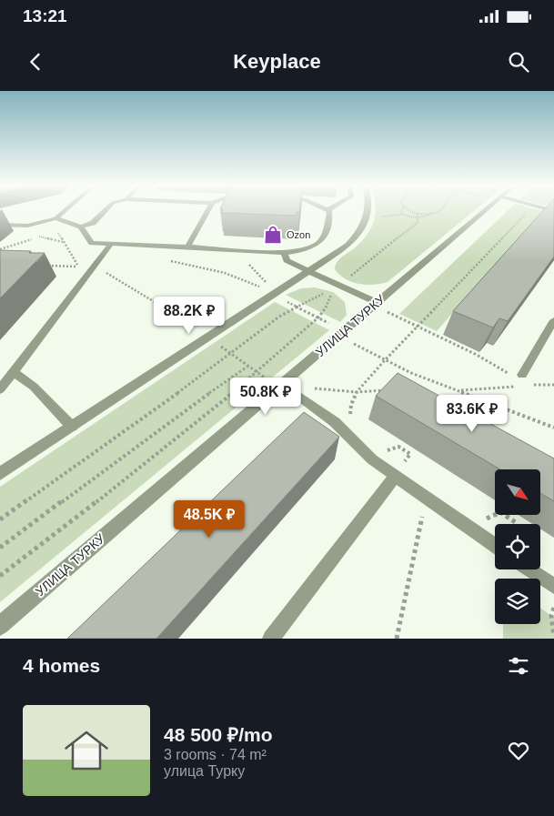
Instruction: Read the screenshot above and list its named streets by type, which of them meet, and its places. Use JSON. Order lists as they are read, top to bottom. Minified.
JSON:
{"streets":{"street":["УЛИЦА ТУРКУ"]},"places":{"shop":["Ozon"]},"north":"bottom right","page":{"status":"13:21","header":"Keyplace","price":["88.2K ₽","50.8K ₽","83.6K ₽","48.5K ₽"],"heading":"4 homes","list":[{"name":"48 500 ₽/mo","note":"3 rooms · 74 m² · улица Турку"}]}}
